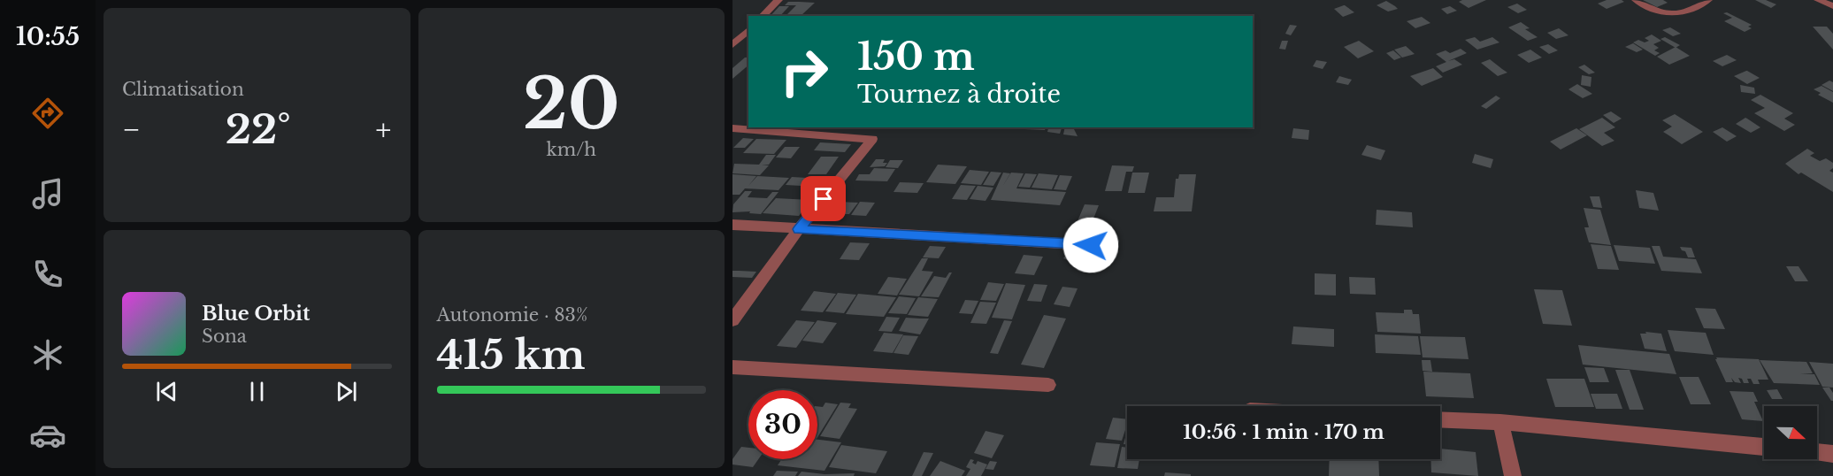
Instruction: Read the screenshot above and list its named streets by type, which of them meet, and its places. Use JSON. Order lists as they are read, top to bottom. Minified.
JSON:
{"north":"right","page":{"tabs":"10:55","tile":["Climatisation",["20","km/h"],["Autonomie · 83%","415 km"]],"turn":["150 m","Tournez à droite"],"heat":["−","22°","+"],"song":["Blue Orbit","Sona"],"limit":"30","trip":"10:56 · 1 min · 170 m"}}
